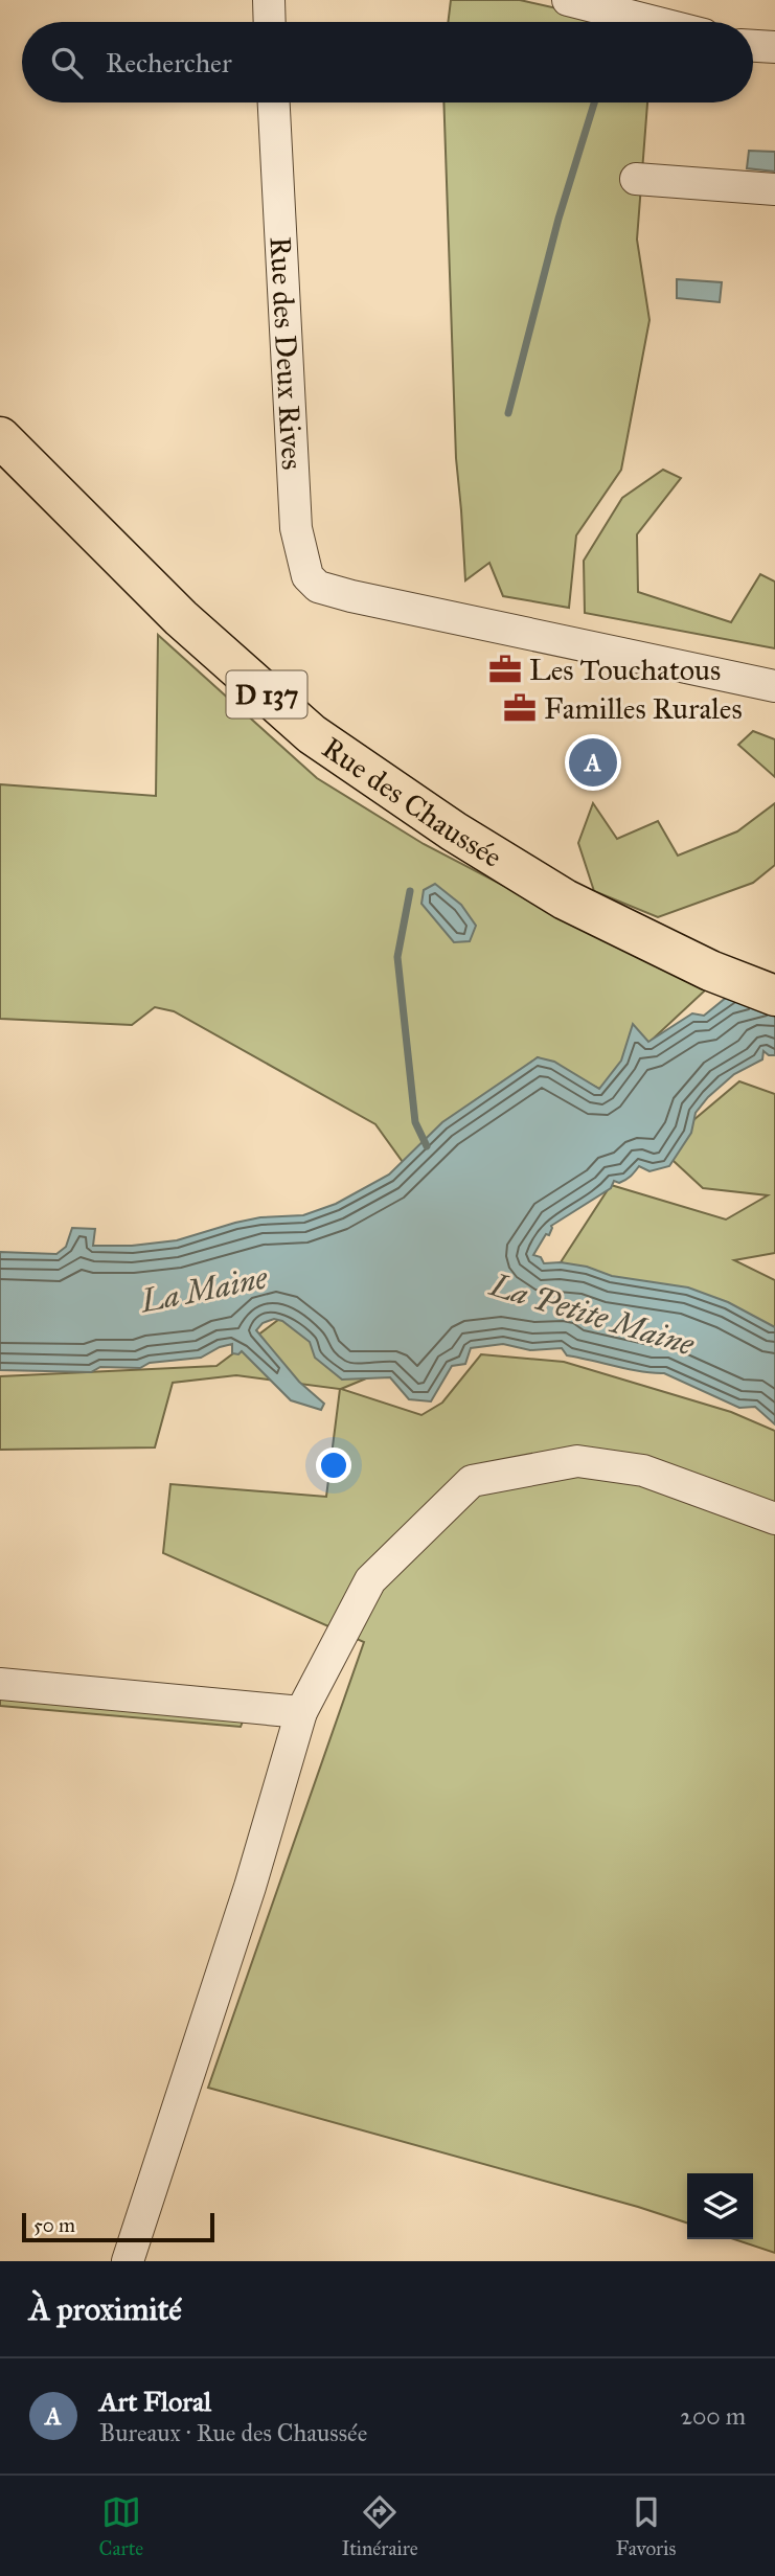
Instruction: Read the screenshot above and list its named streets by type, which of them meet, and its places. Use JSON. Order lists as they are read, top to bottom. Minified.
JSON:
{"streets":{"main road":["D 137","Rue des Chaussée"],"street":["Rue des Deux Rives"]},"water":["La Maine","La Petite Maine"],"places":{"office":["Les Touchatous","Familles Rurales"]},"scale_bar":"50 m","page":{"search":"Rechercher","pins":"A","scale":"50 m","heading":"À proximité","list":[{"mark":"A","name":"Art Floral","note":"Bureaux · Rue des Chaussée","value":"200 m"}],"nav":["Carte","Itinéraire","Favoris"]}}
